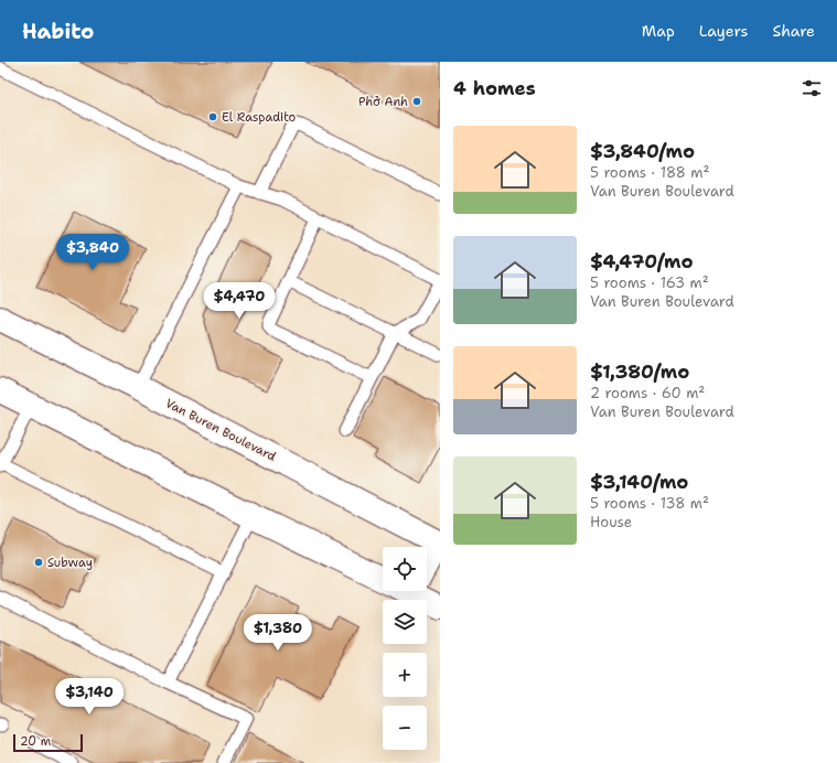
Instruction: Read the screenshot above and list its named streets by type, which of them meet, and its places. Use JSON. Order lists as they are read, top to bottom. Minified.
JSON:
{"streets":{"main road":["Van Buren Boulevard"]},"places":["Phở Anh","El Raspadito","Subway"],"scale_bar":"20 m","page":{"header":"Habito","nav":["Map","Layers","Share"],"heading":"4 homes","list":[{"name":"$3,840/mo","note":"5 rooms · 188 m² · Van Buren Boulevard"},{"name":"$4,470/mo","note":"5 rooms · 163 m² · Van Buren Boulevard"},{"name":"$1,380/mo","note":"2 rooms · 60 m² · Van Buren Boulevard"},{"name":"$3,140/mo","note":"5 rooms · 138 m² · House"}],"price":["$3,840","$4,470","$1,380","$3,140"],"map_buttons":["+","−"],"scale":"20 m"}}
